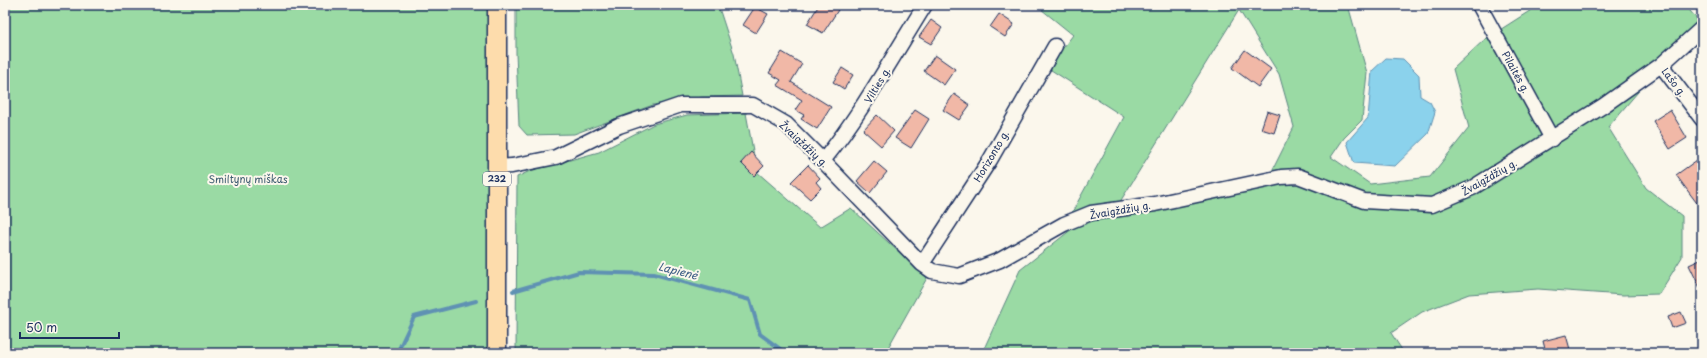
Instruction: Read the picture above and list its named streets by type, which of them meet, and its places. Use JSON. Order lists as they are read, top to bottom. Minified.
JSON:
{"streets":{"main road":["232"],"street":["Pilaitės g.","Lašo g.","Vilties g.","Žvaigždžių g.","Horizonto g."]},"crossings":[["Pilaitės g.","Žvaigždžių g."],["Lašo g.","Žvaigždžių g."],["Vilties g.","Žvaigždžių g."],["Žvaigždžių g.","Horizonto g."],["Žvaigždžių g.","232"]],"water":["Lapienė"],"parks":["Smiltynų miškas"],"scale_bar":"50 m"}
